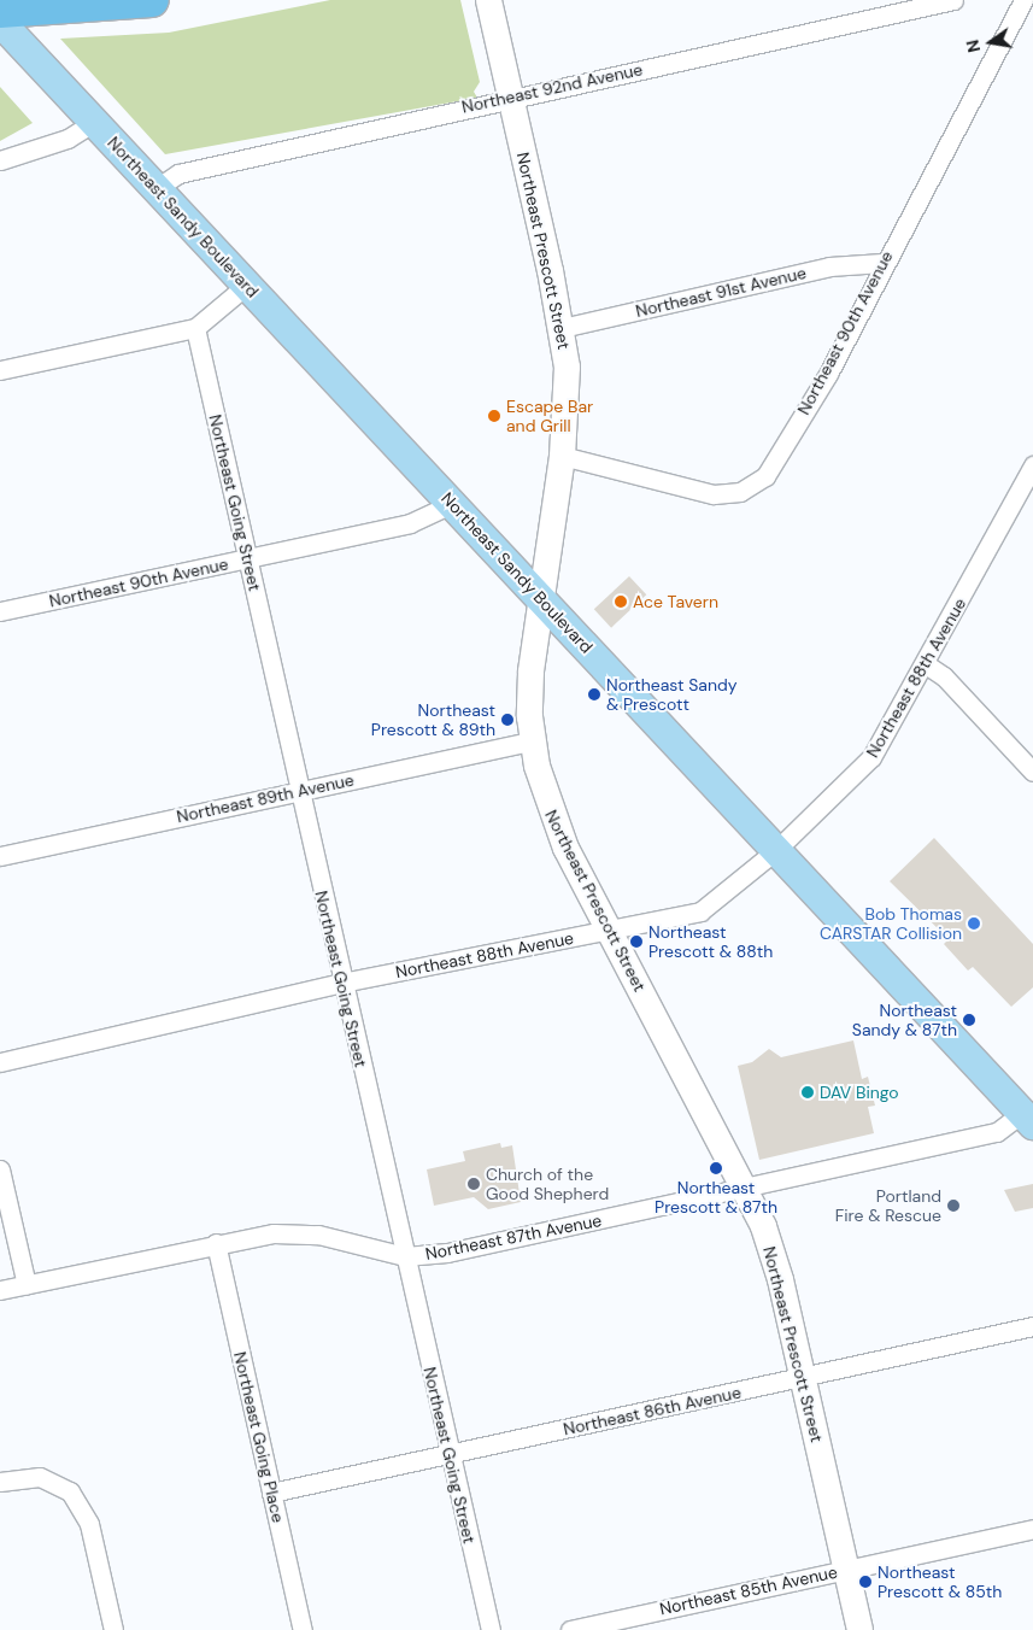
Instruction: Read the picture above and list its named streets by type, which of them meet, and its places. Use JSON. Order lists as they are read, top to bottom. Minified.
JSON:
{"streets":{"main road":["Northeast Sandy Boulevard"],"street":["Northeast 92nd Avenue","Northeast Prescott Street","Northeast 91st Avenue","Northeast 90th Avenue","Northeast Going Street","Northeast 88th Avenue","Northeast 89th Avenue","Northeast 87th Avenue","Northeast 86th Avenue","Northeast Going Place","Northeast 85th Avenue"]},"crossings":[["Northeast 92nd Avenue","Northeast Sandy Boulevard"],["Northeast 92nd Avenue","Northeast Prescott Street"],["Northeast Sandy Boulevard","Northeast Prescott Street"],["Northeast Sandy Boulevard","Northeast 90th Avenue"],["Northeast Sandy Boulevard","Northeast 88th Avenue"],["Northeast Sandy Boulevard","Northeast 87th Avenue"],["Northeast Prescott Street","Northeast 91st Avenue"],["Northeast Prescott Street","Northeast 90th Avenue"],["Northeast Prescott Street","Northeast 88th Avenue"],["Northeast Prescott Street","Northeast 89th Avenue"],["Northeast Prescott Street","Northeast 87th Avenue"],["Northeast Prescott Street","Northeast 86th Avenue"],["Northeast Prescott Street","Northeast 85th Avenue"],["Northeast 91st Avenue","Northeast 90th Avenue"],["Northeast 90th Avenue","Northeast Going Street"],["Northeast Going Street","Northeast 88th Avenue"],["Northeast Going Street","Northeast 89th Avenue"],["Northeast Going Street","Northeast 87th Avenue"],["Northeast Going Street","Northeast 86th Avenue"],["Northeast 87th Avenue","Northeast Going Place"],["Northeast 86th Avenue","Northeast Going Place"]],"places":["Escape Bar and Grill","Ace Tavern","Northeast Sandy & Prescott","Northeast Prescott & 89th","Bob Thomas CARSTAR Collision","Northeast Prescott & 88th","Northeast Sandy & 87th","DAV Bingo","Northeast Prescott & 87th","Church of the Good Shepherd","Portland Fire & Rescue","Northeast Prescott & 85th"],"north":"left"}
